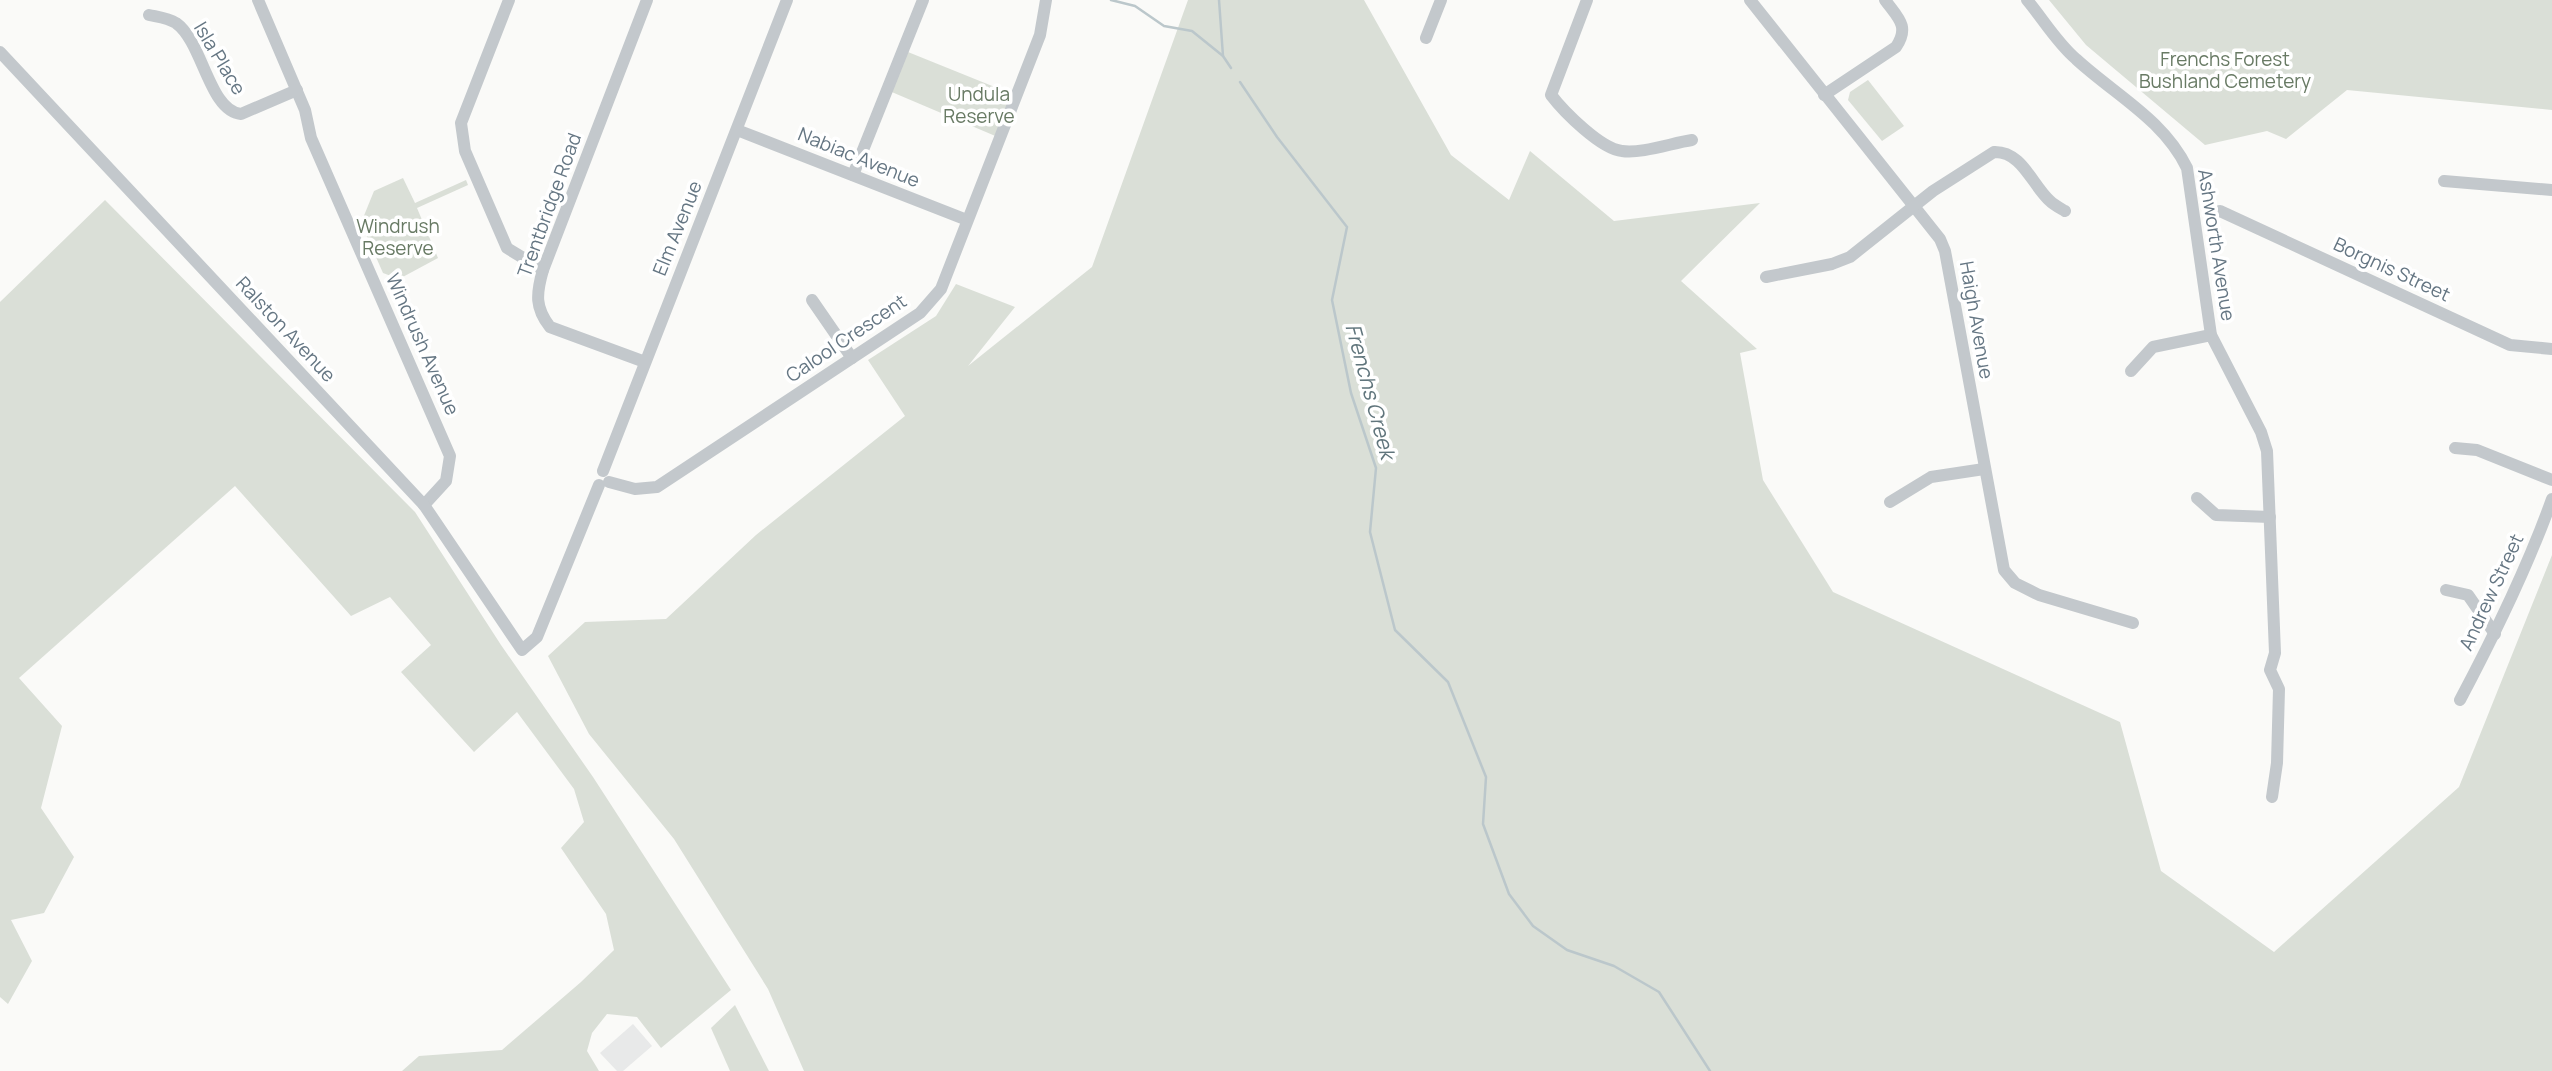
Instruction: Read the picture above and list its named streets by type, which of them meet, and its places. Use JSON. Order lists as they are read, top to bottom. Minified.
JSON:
{"streets":{"street":["Isla Place","Nabiac Avenue","Trentbridge Road","Elm Avenue","Ashworth Avenue","Borgnis Street","Haigh Avenue","Ralston Avenue","Calool Crescent","Windrush Avenue","Andrew Street"]},"crossings":[["Isla Place","Windrush Avenue"],["Nabiac Avenue","Elm Avenue"],["Nabiac Avenue","Calool Crescent"],["Trentbridge Road","Elm Avenue"],["Elm Avenue","Ralston Avenue"],["Elm Avenue","Calool Crescent"],["Ralston Avenue","Windrush Avenue"]],"water":["Frenchs Creek"],"parks":["Frenchs Forest Bushland Cemetery","Undula Reserve","Windrush Reserve"]}
